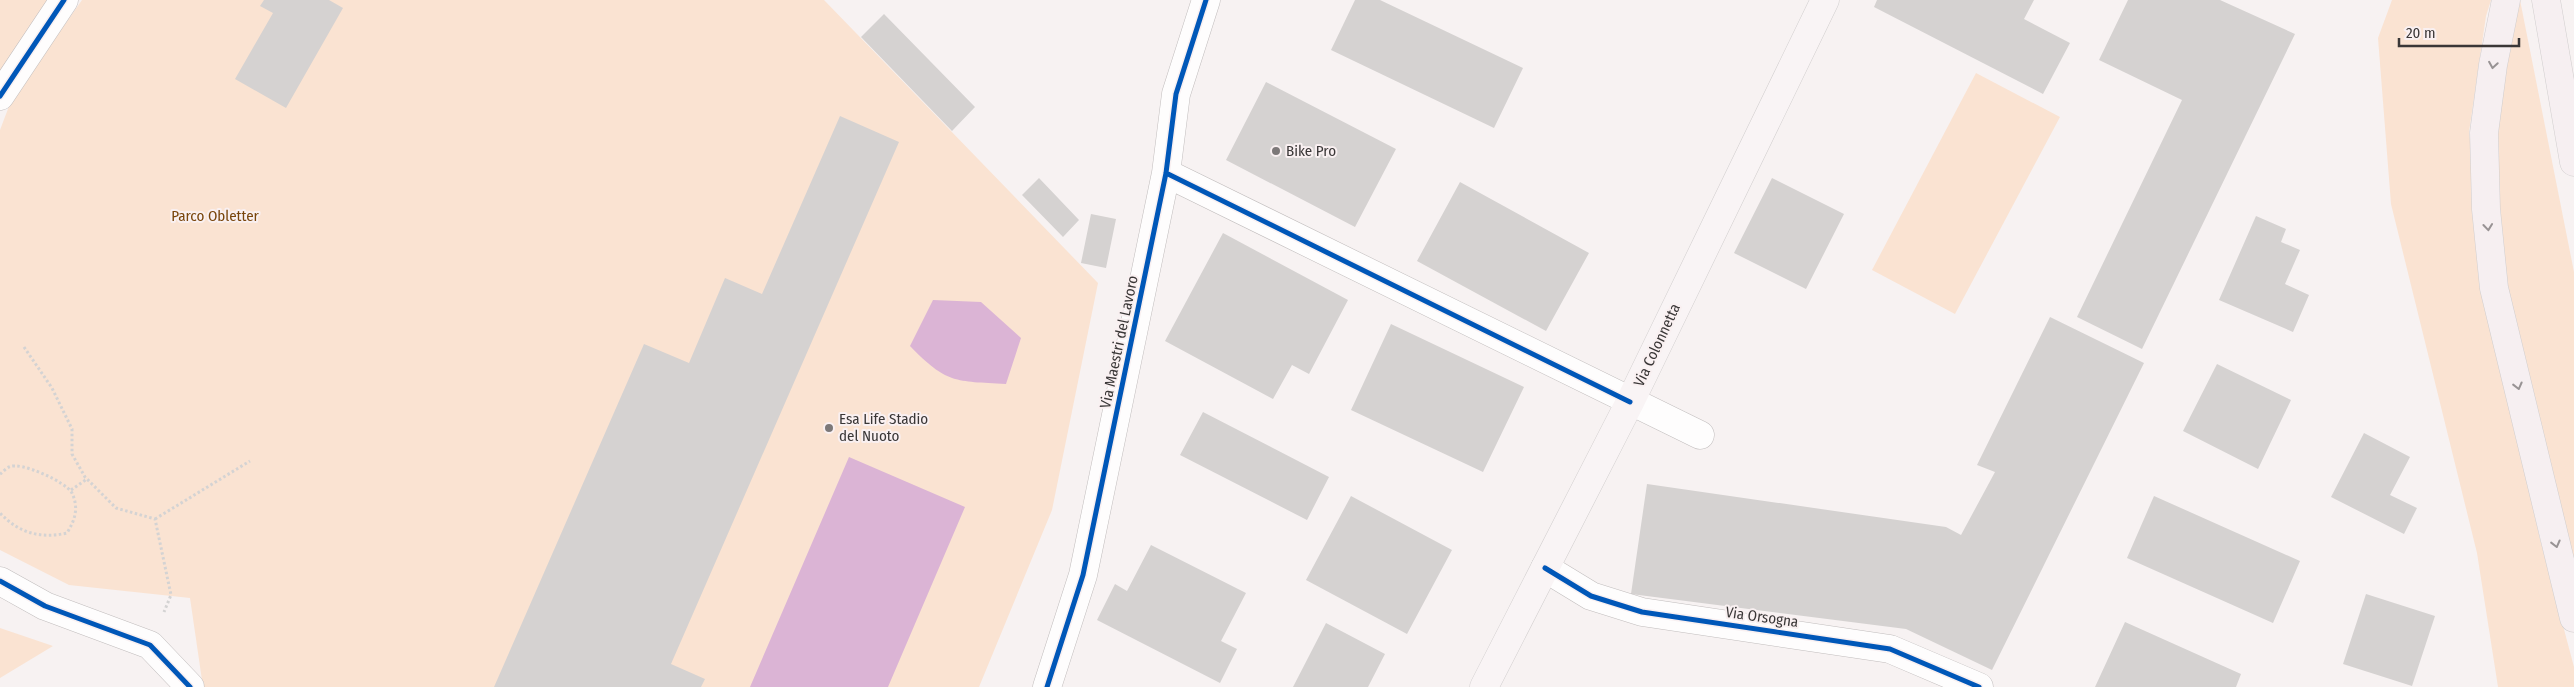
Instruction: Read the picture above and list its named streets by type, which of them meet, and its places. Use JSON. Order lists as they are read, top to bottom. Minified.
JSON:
{"streets":{"main road":["Via Colonnetta"],"street":["Via Maestri del Lavoro","Via Orsogna"]},"crossings":[["Via Colonnetta","Via Orsogna"]],"parks":["Parco Obletter"],"places":["Bike Pro","Esa Life Stadio del Nuoto"],"scale_bar":"20 m"}
